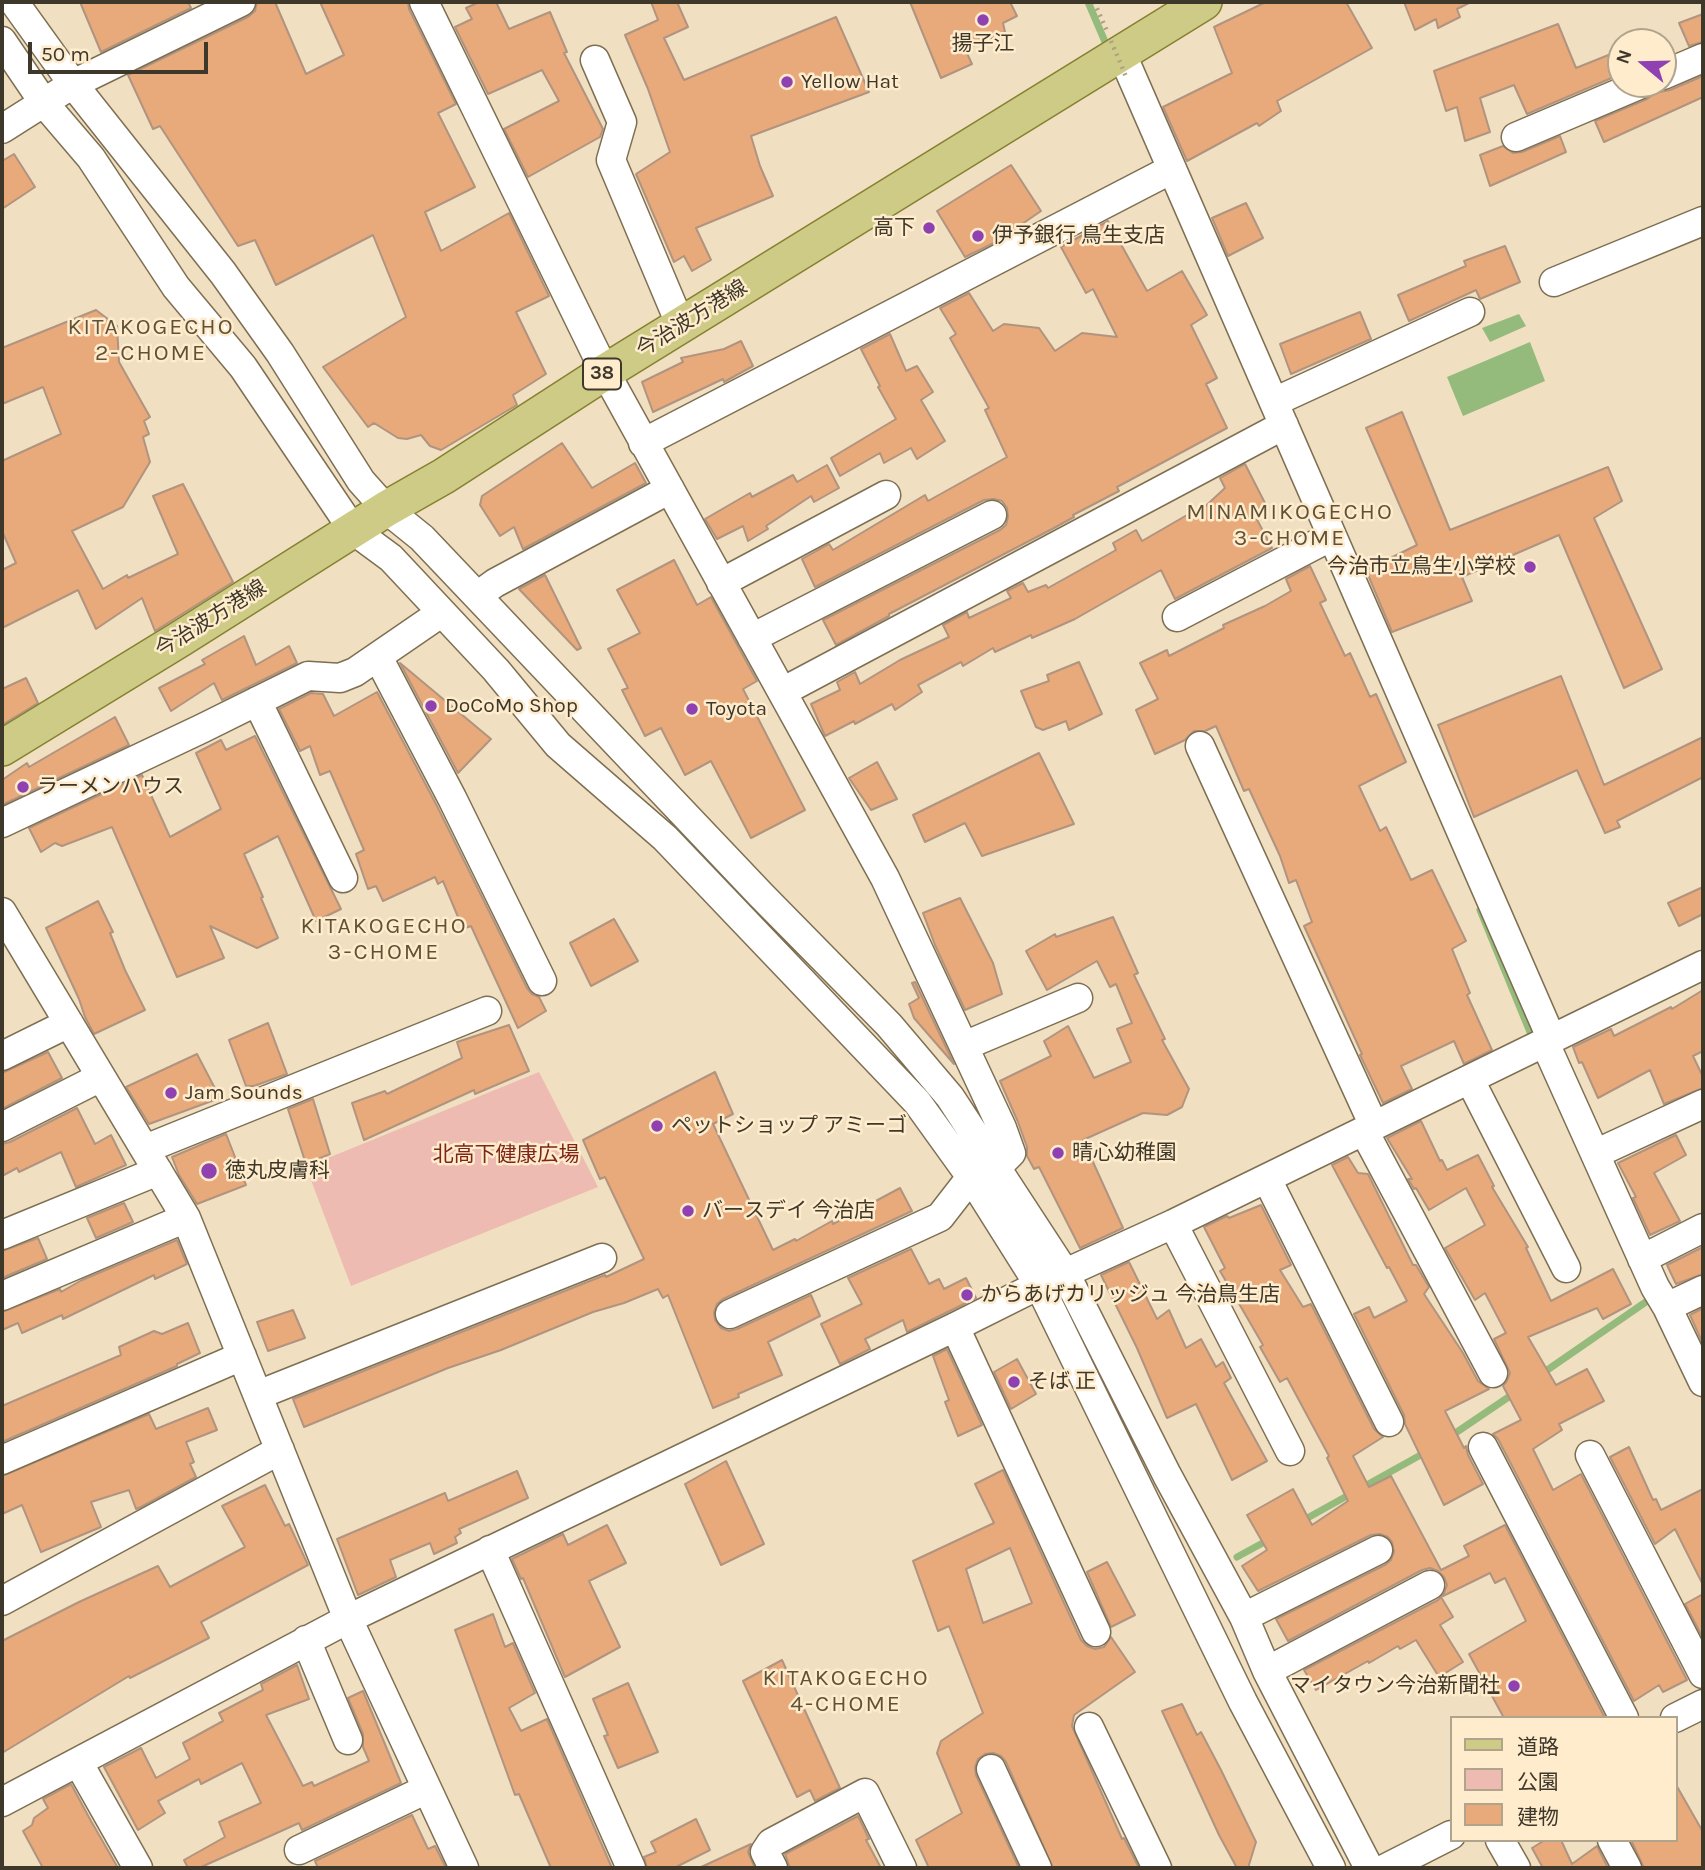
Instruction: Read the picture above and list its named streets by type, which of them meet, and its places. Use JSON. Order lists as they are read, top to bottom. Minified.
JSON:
{"streets":{"main road":["今治波方港線","38"]},"districts":["KITAKOGECHO 2-CHOME","MINAMIKOGECHO 3-CHOME","KITAKOGECHO 3-CHOME","KITAKOGECHO 4-CHOME"],"parks":["北高下健康広場"],"places":["揚子江","Yellow Hat","高下","伊予銀行 鳥生支店","今治市立鳥生小学校","DoCoMo Shop","Toyota","ラーメンハウス","Jam Sounds","ペットショップ アミーゴ","晴心幼稚園","徳丸皮膚科","バースデイ 今治店","からあげカリッジュ 今治鳥生店","そば 正","マイタウン今治新聞社"],"legend":["道路","公園","建物"],"scale_bar":"50 m","north":"left"}
